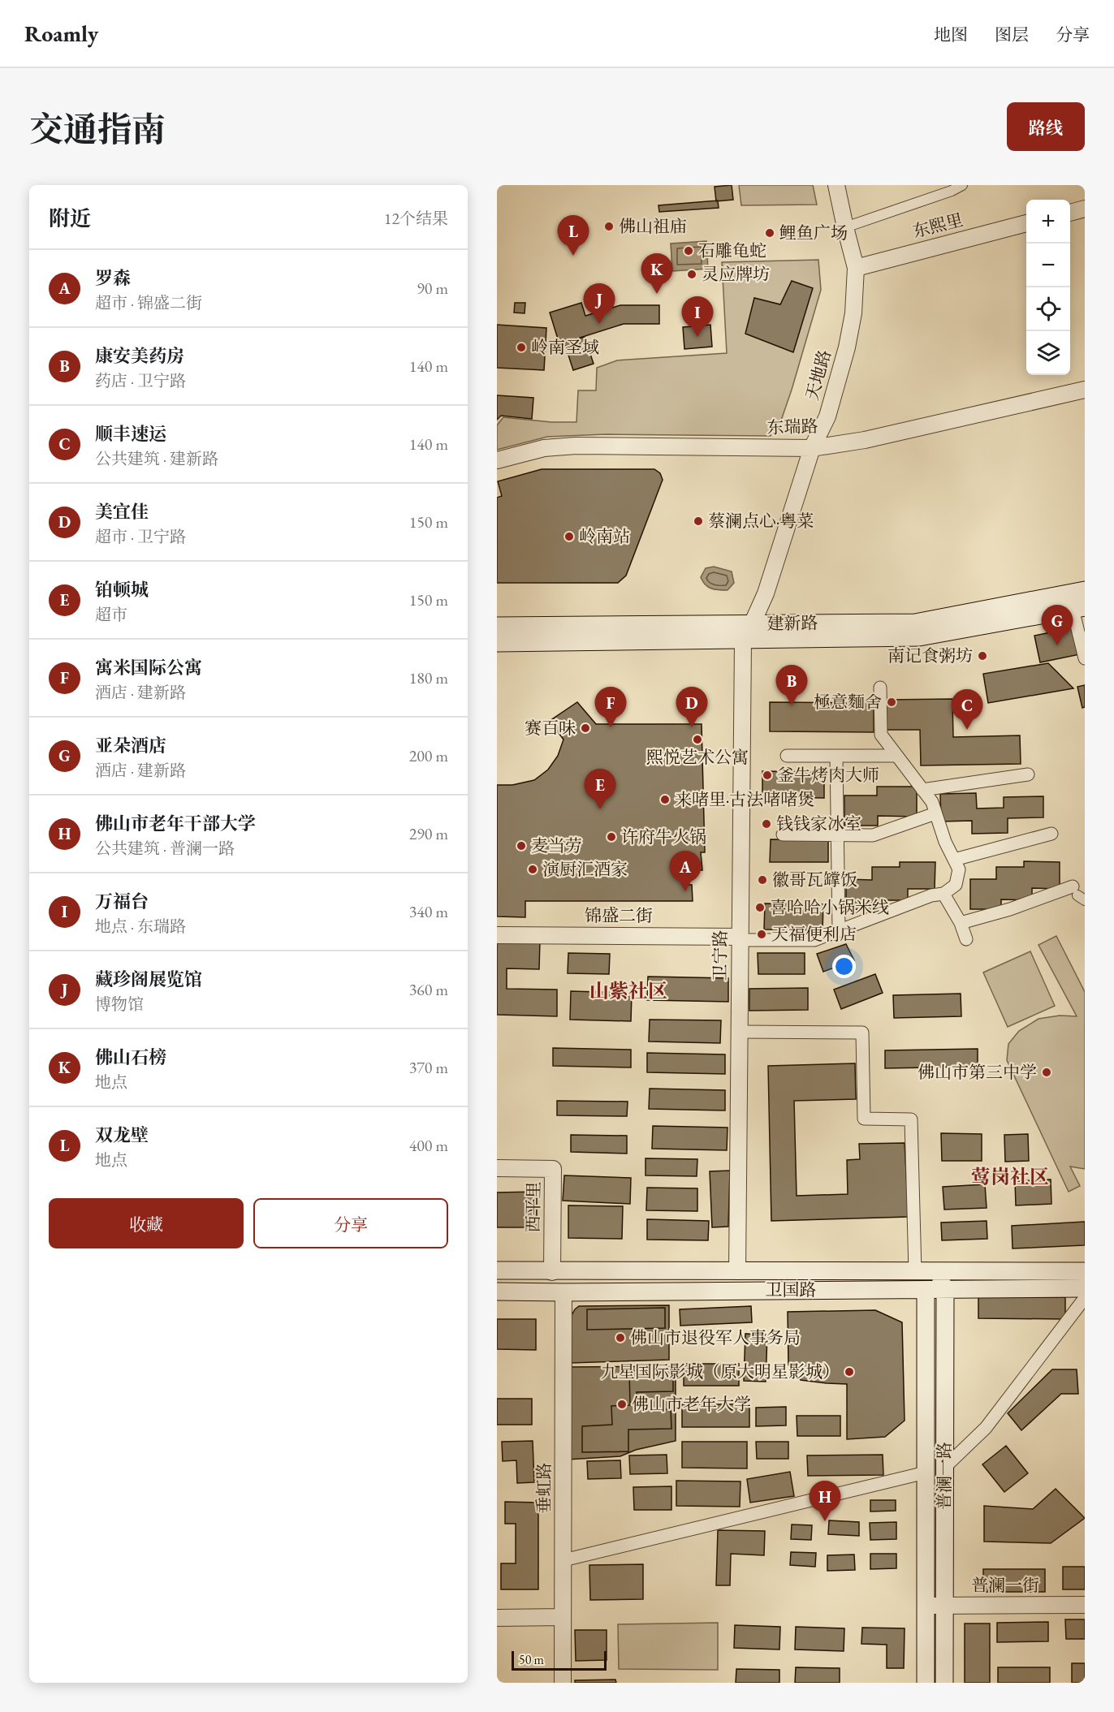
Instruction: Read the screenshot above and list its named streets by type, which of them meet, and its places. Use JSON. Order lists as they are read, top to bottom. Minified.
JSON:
{"streets":{"main road":["建新路","卫国路","普澜一路"],"street":["东熙里","天地路","东瑞路","锦盛二街","卫宁路","西平里","垂虹路","普澜一街"]},"crossings":[["东熙里","天地路"],["天地路","东瑞路"],["天地路","建新路"],["建新路","卫宁路"],["锦盛二街","卫宁路"],["卫国路","普澜一路"],["卫国路","垂虹路"],["普澜一路","普澜一街"]],"districts":["山紫社区","莺岗社区"],"places":["佛山祖庙","鲤鱼广场","石雕龟蛇","灵应牌坊","岭南圣域","蔡澜点心·粤菜","岭南站","南记食粥坊","極意麵舍","赛百味","熙悦艺术公寓","釜牛烤肉大师","来啫里·古法啫啫煲","钱钱家冰室","许府牛火锅","麦当劳","演厨汇酒家","徽哥瓦罉饭","喜哈哈小锅米线","天福便利店","佛山市第三中学","佛山市退役军人事务局","九星国际影城（原大明星影城）","佛山市老年大学"],"scale_bar":"50 m","page":{"header":"Roamly","nav":["地图","图层","分享"],"title":"交通指南","buttons":["路线",["收藏","分享"]],"heading":["附近","12个结果"],"map_buttons":["+","−"],"pins":["L","K","J","I","G","B","D","F","C","E","A","H"],"list":[{"mark":"A","name":"罗森","note":"超市 · 锦盛二街","value":"90 m"},{"mark":"B","name":"康安美药房","note":"药店 · 卫宁路","value":"140 m"},{"mark":"C","name":"顺丰速运","note":"公共建筑 · 建新路","value":"140 m"},{"mark":"D","name":"美宜佳","note":"超市 · 卫宁路","value":"150 m"},{"mark":"E","name":"铂顿城","note":"超市","value":"150 m"},{"mark":"F","name":"寓米国际公寓","note":"酒店 · 建新路","value":"180 m"},{"mark":"G","name":"亚朵酒店","note":"酒店 · 建新路","value":"200 m"},{"mark":"H","name":"佛山市老年干部大学","note":"公共建筑 · 普澜一路","value":"290 m"},{"mark":"I","name":"万福台","note":"地点 · 东瑞路","value":"340 m"},{"mark":"J","name":"藏珍阁展览馆","note":"博物馆","value":"360 m"},{"mark":"K","name":"佛山石榜","note":"地点","value":"370 m"},{"mark":"L","name":"双龙壁","note":"地点","value":"400 m"}],"scale":"50 m"}}
